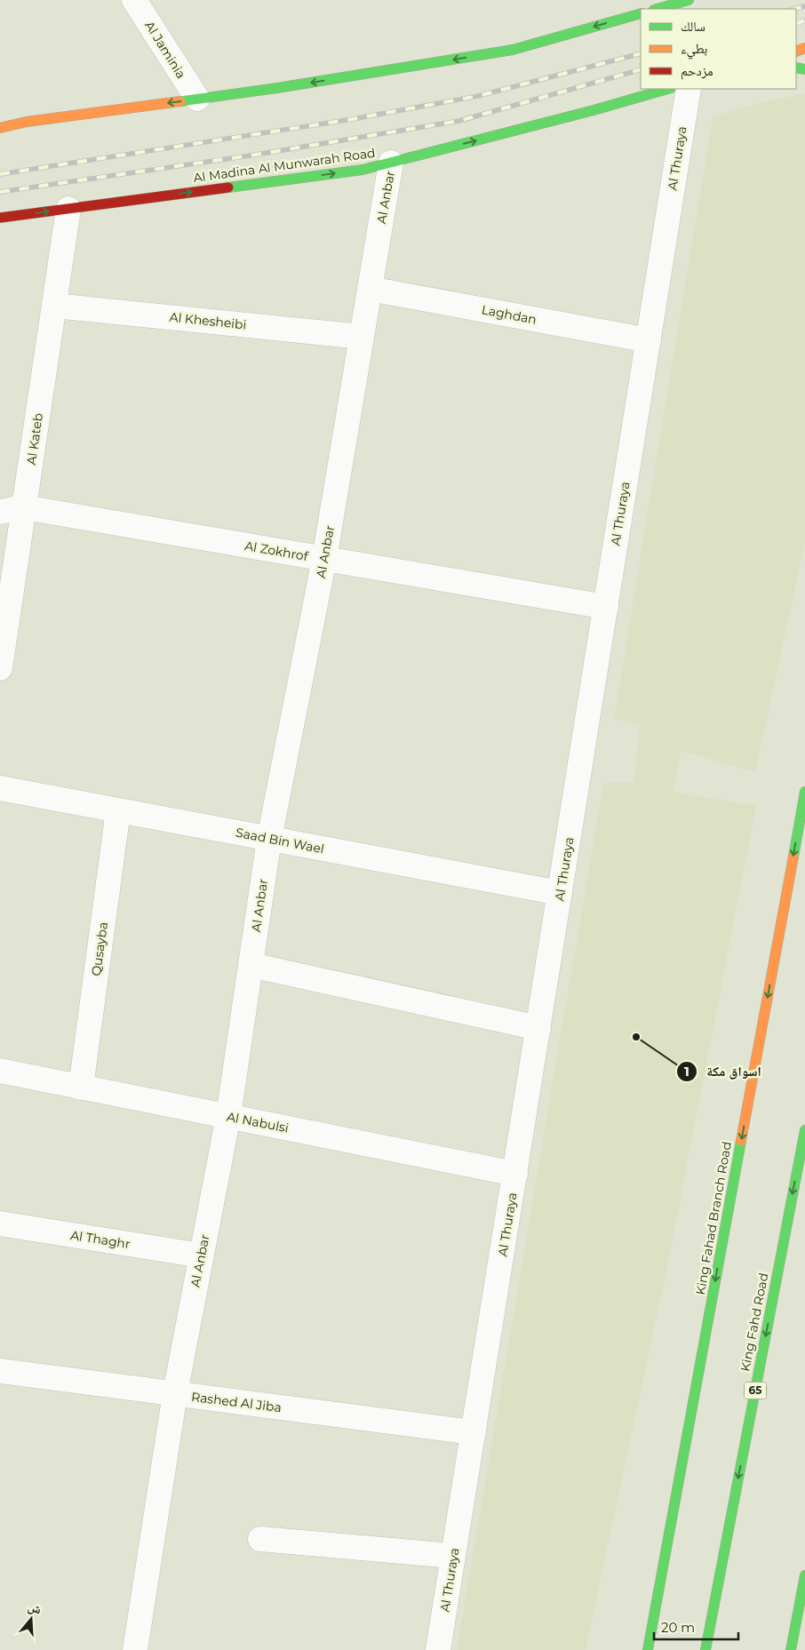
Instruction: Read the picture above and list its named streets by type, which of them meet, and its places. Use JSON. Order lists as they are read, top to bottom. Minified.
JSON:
{"streets":{"main road":["Al Madina Al Munwarah Road","King Fahad Branch Road","King Fahd Road","65"],"street":["Al Jaminia","Al Thuraya","Al Anbar","Laghdan","Al Khesheibi","Al Kateb","Al Zokhrof","Saad Bin Wael","Qusayba","Al Nabulsi","Al Thaghr","Rashed Al Jiba"]},"crossings":[["Al Thuraya","Laghdan"],["Al Thuraya","Al Zokhrof"],["Al Thuraya","Saad Bin Wael"],["Al Thuraya","Al Nabulsi"],["Al Thuraya","Rashed Al Jiba"],["Al Madina Al Munwarah Road","Al Anbar"],["Al Madina Al Munwarah Road","Al Kateb"],["Al Anbar","Laghdan"],["Al Anbar","Al Khesheibi"],["Al Anbar","Al Zokhrof"],["Al Anbar","Saad Bin Wael"],["Al Anbar","Al Nabulsi"],["Al Anbar","Al Thaghr"],["Al Anbar","Rashed Al Jiba"],["Al Khesheibi","Al Kateb"],["Al Kateb","Al Zokhrof"],["Saad Bin Wael","Qusayba"],["Qusayba","Al Nabulsi"]],"one_way":["King Fahad Branch Road","King Fahd Road"],"places":["اسواق مكة"],"legend":["سالك","بطيء","مزدحم"],"scale_bar":"20 m","north":"top"}
